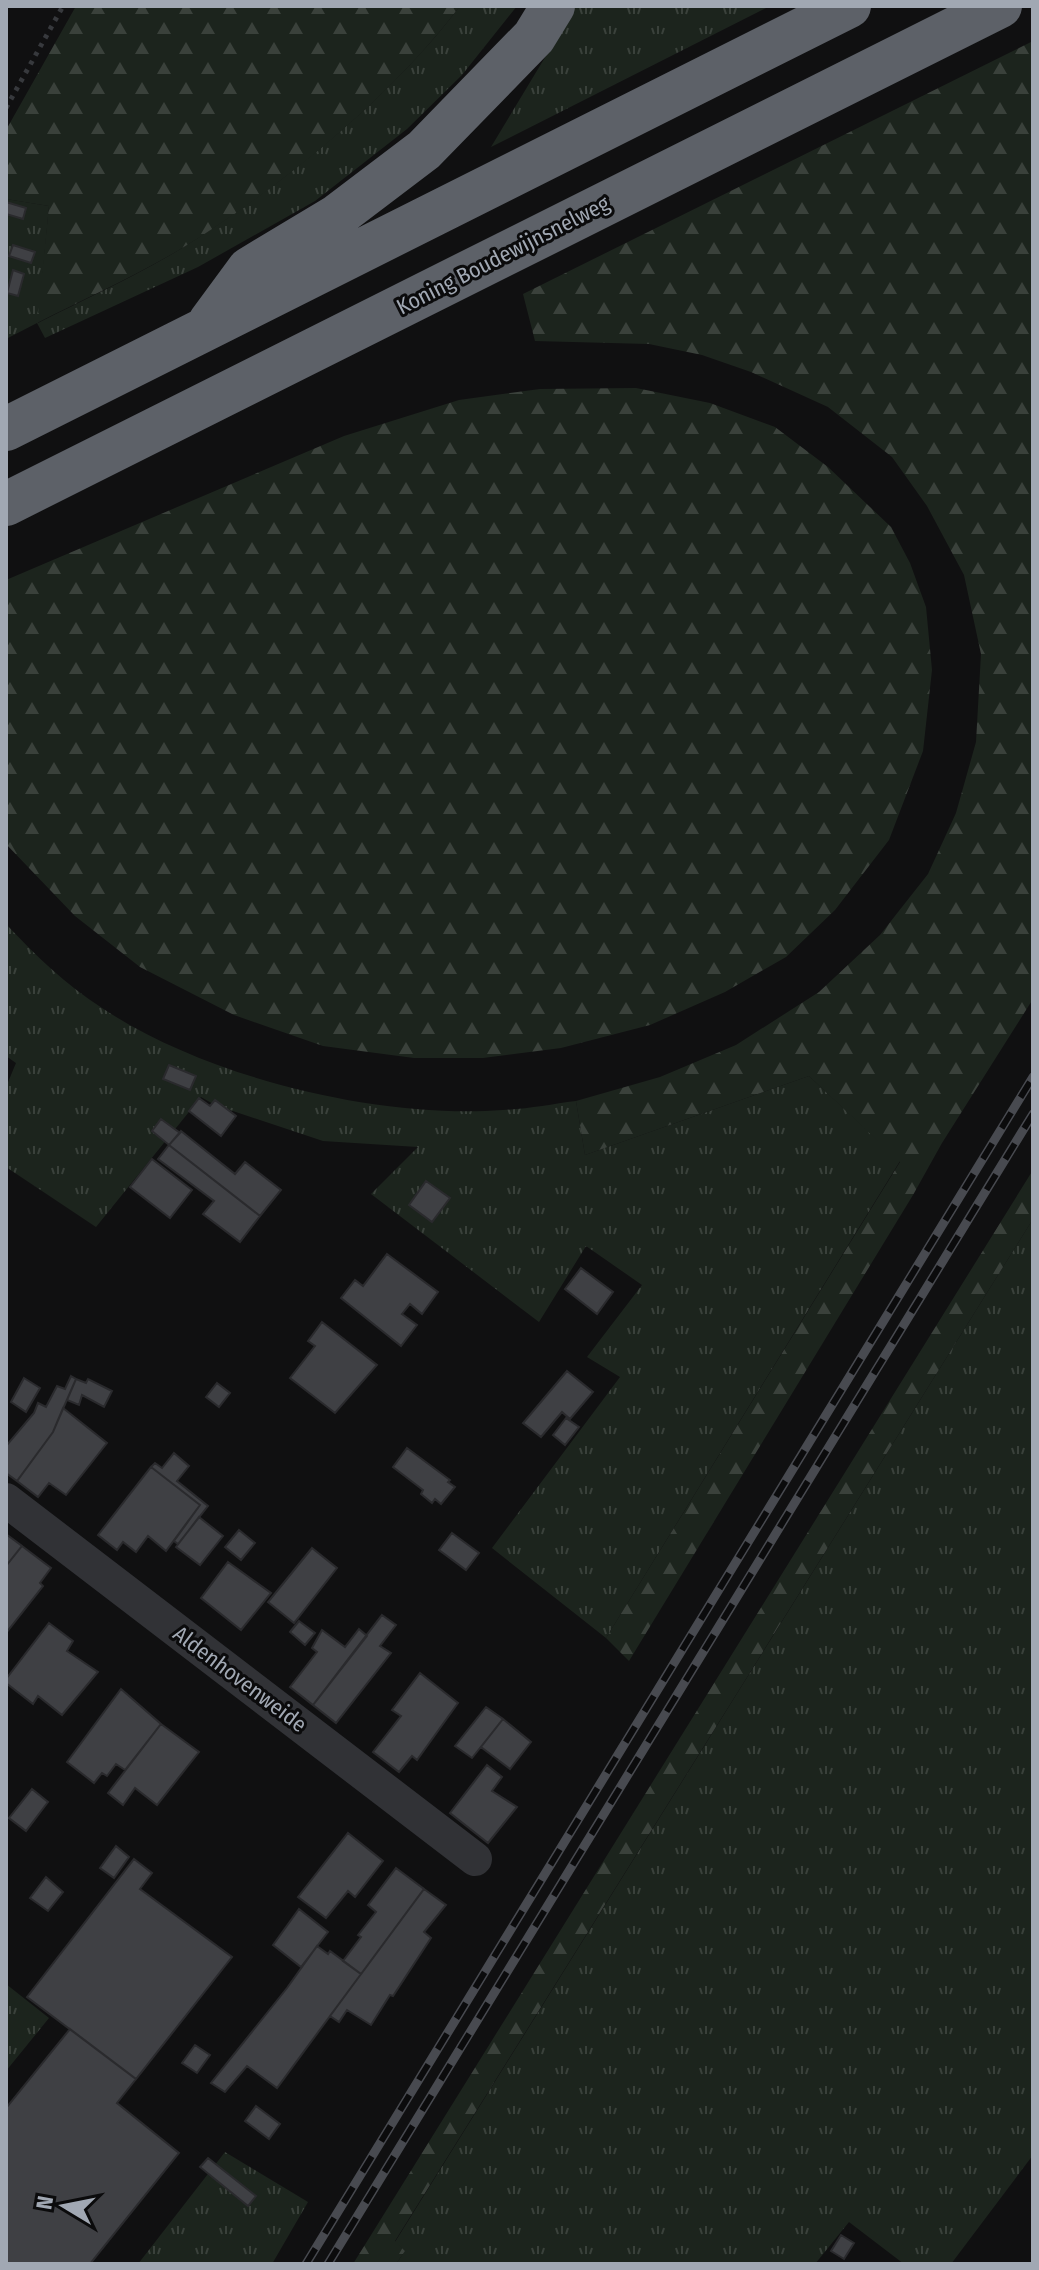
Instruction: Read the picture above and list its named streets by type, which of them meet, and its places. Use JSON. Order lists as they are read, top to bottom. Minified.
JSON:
{"streets":{"highway":["Koning Boudewijnsnelweg"],"street":["Aldenhovenweide"]},"north":"left"}
